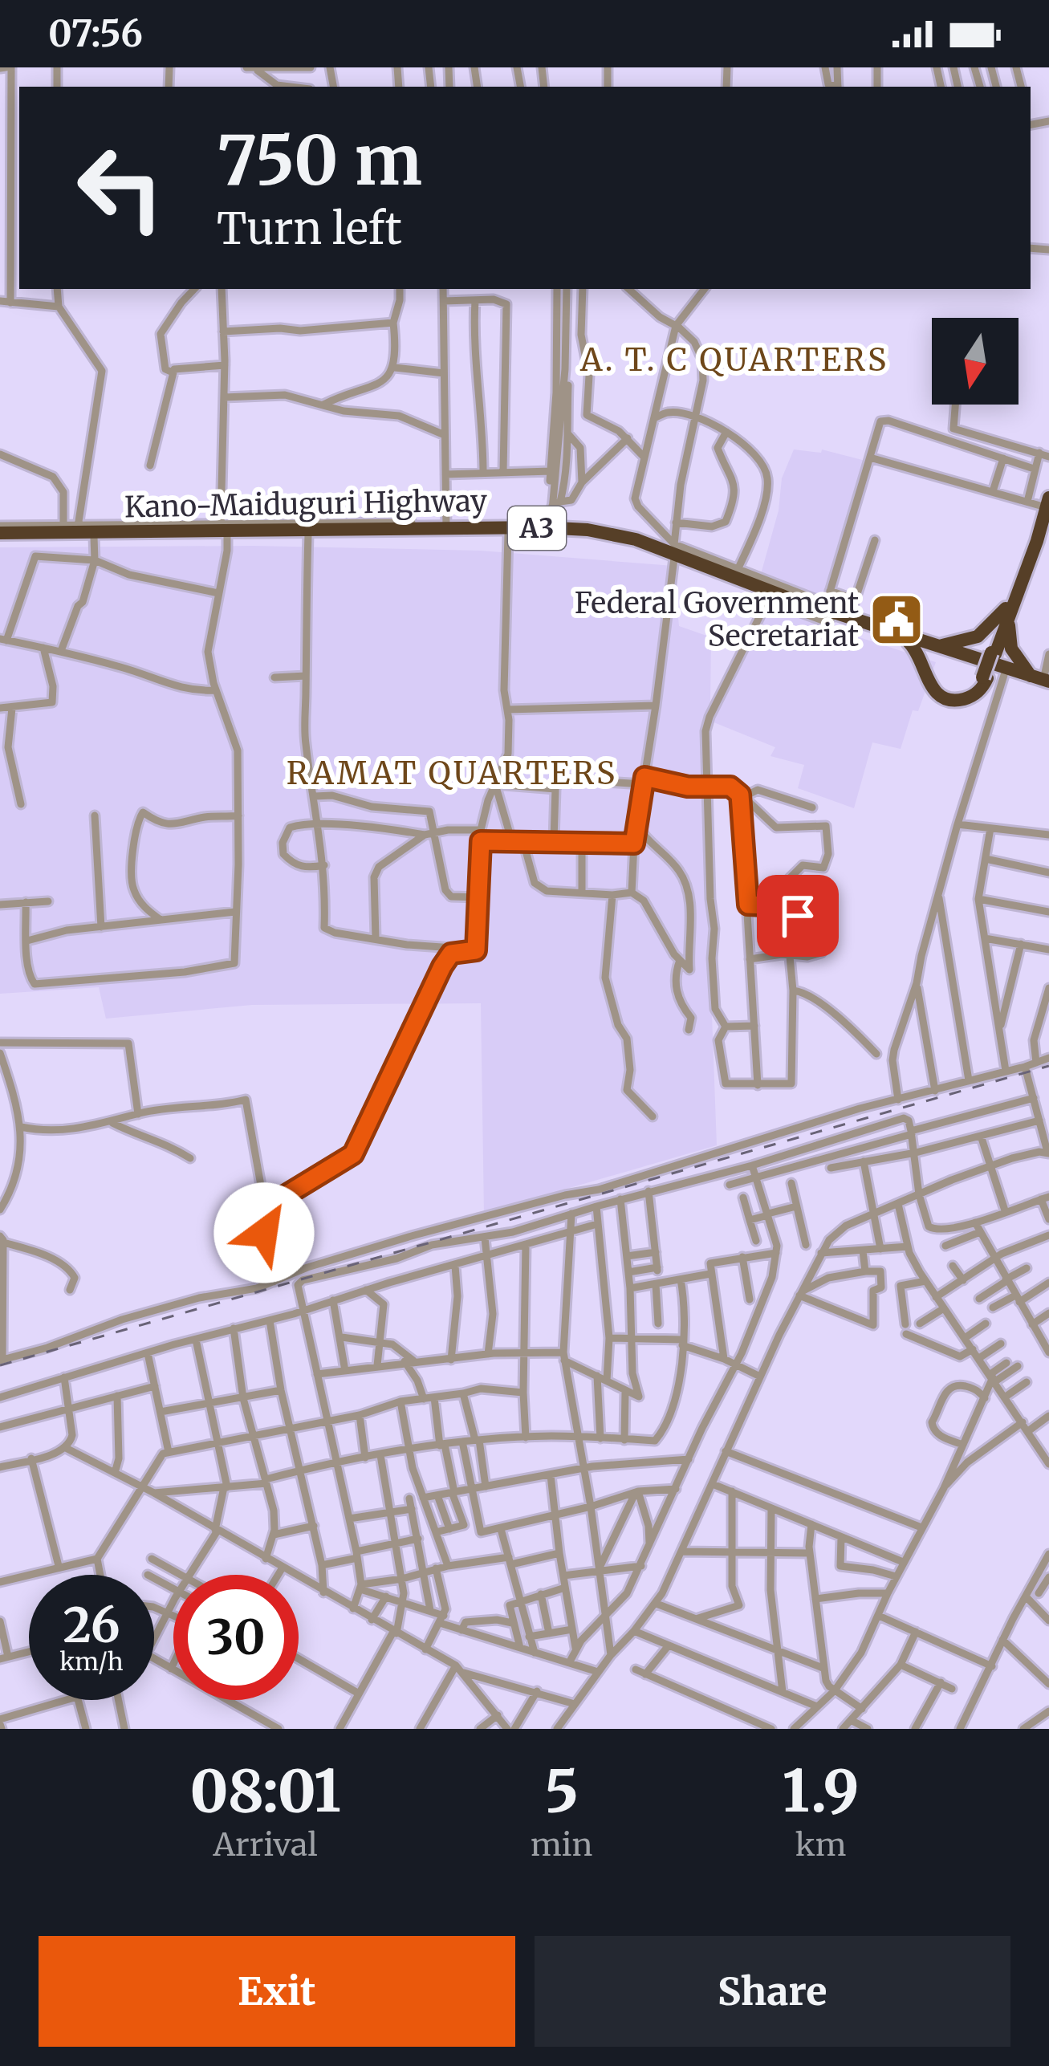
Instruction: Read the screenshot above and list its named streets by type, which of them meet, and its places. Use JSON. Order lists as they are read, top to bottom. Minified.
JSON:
{"streets":{"highway":["Kano-Maiduguri Highway","A3"]},"districts":["A. T. C QUARTERS","RAMAT QUARTERS"],"places":{"public building":["Federal Government Secretariat"]},"north":"bottom","page":{"status":"07:56","turn":["750 m","Turn left"],"speed":"26 km/h","limit":"30","eta":["08:01","Arrival","5","min","1.9","km"],"buttons":["Exit","Share"]}}
